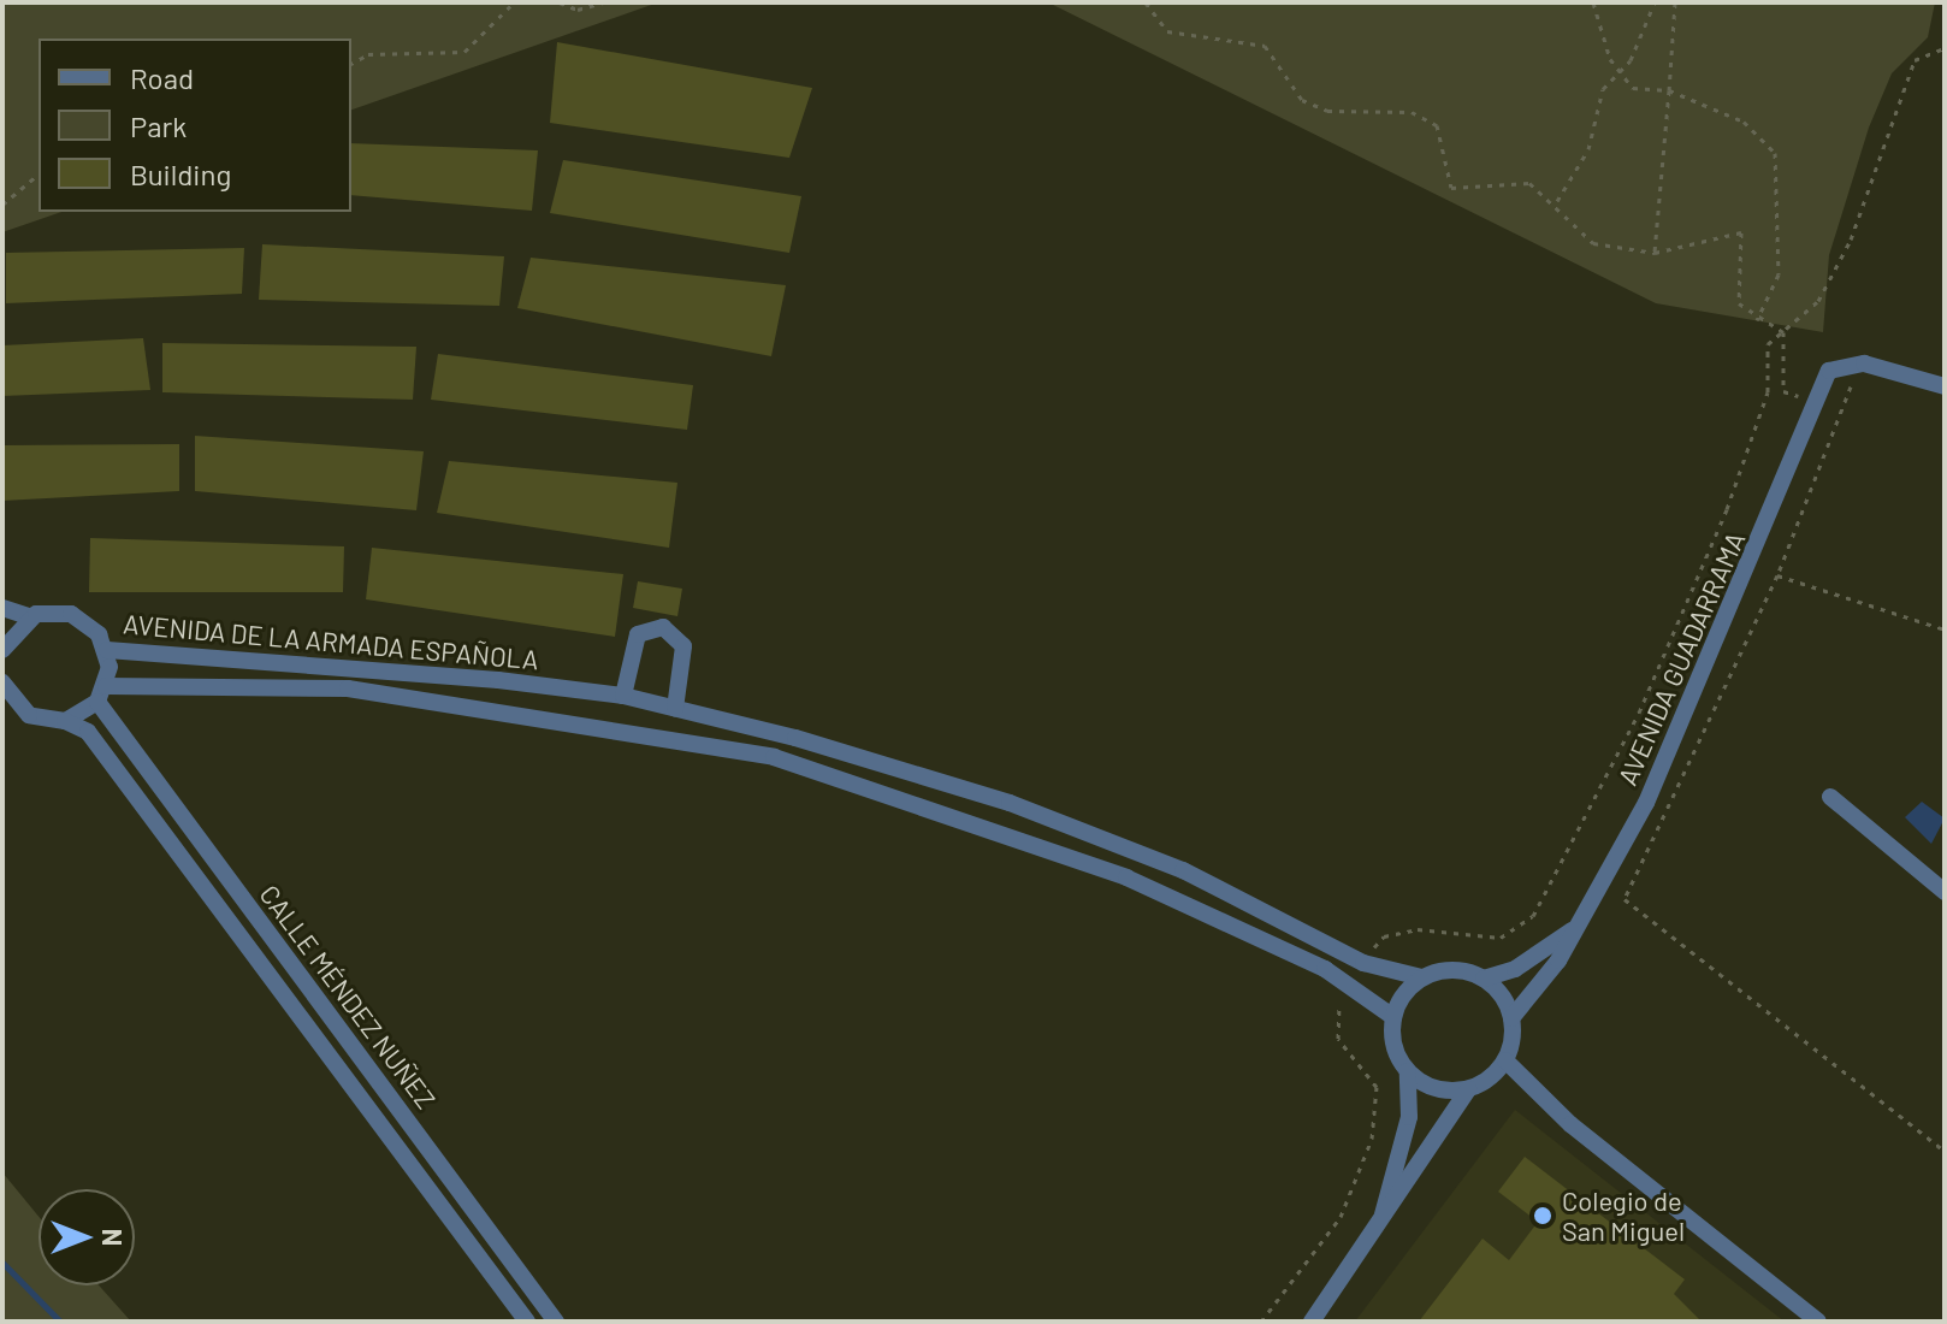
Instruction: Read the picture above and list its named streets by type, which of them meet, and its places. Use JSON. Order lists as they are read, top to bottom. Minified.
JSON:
{"streets":{"street":["AVENIDA DE LA ARMADA ESPAÑOLA","AVENIDA GUADARRAMA","CALLE MÉNDEZ NUÑEZ"]},"crossings":[["AVENIDA DE LA ARMADA ESPAÑOLA","AVENIDA GUADARRAMA"],["AVENIDA DE LA ARMADA ESPAÑOLA","CALLE MÉNDEZ NUÑEZ"]],"places":["Colegio de San Miguel"],"legend":["Road","Park","Building"],"north":"right"}
